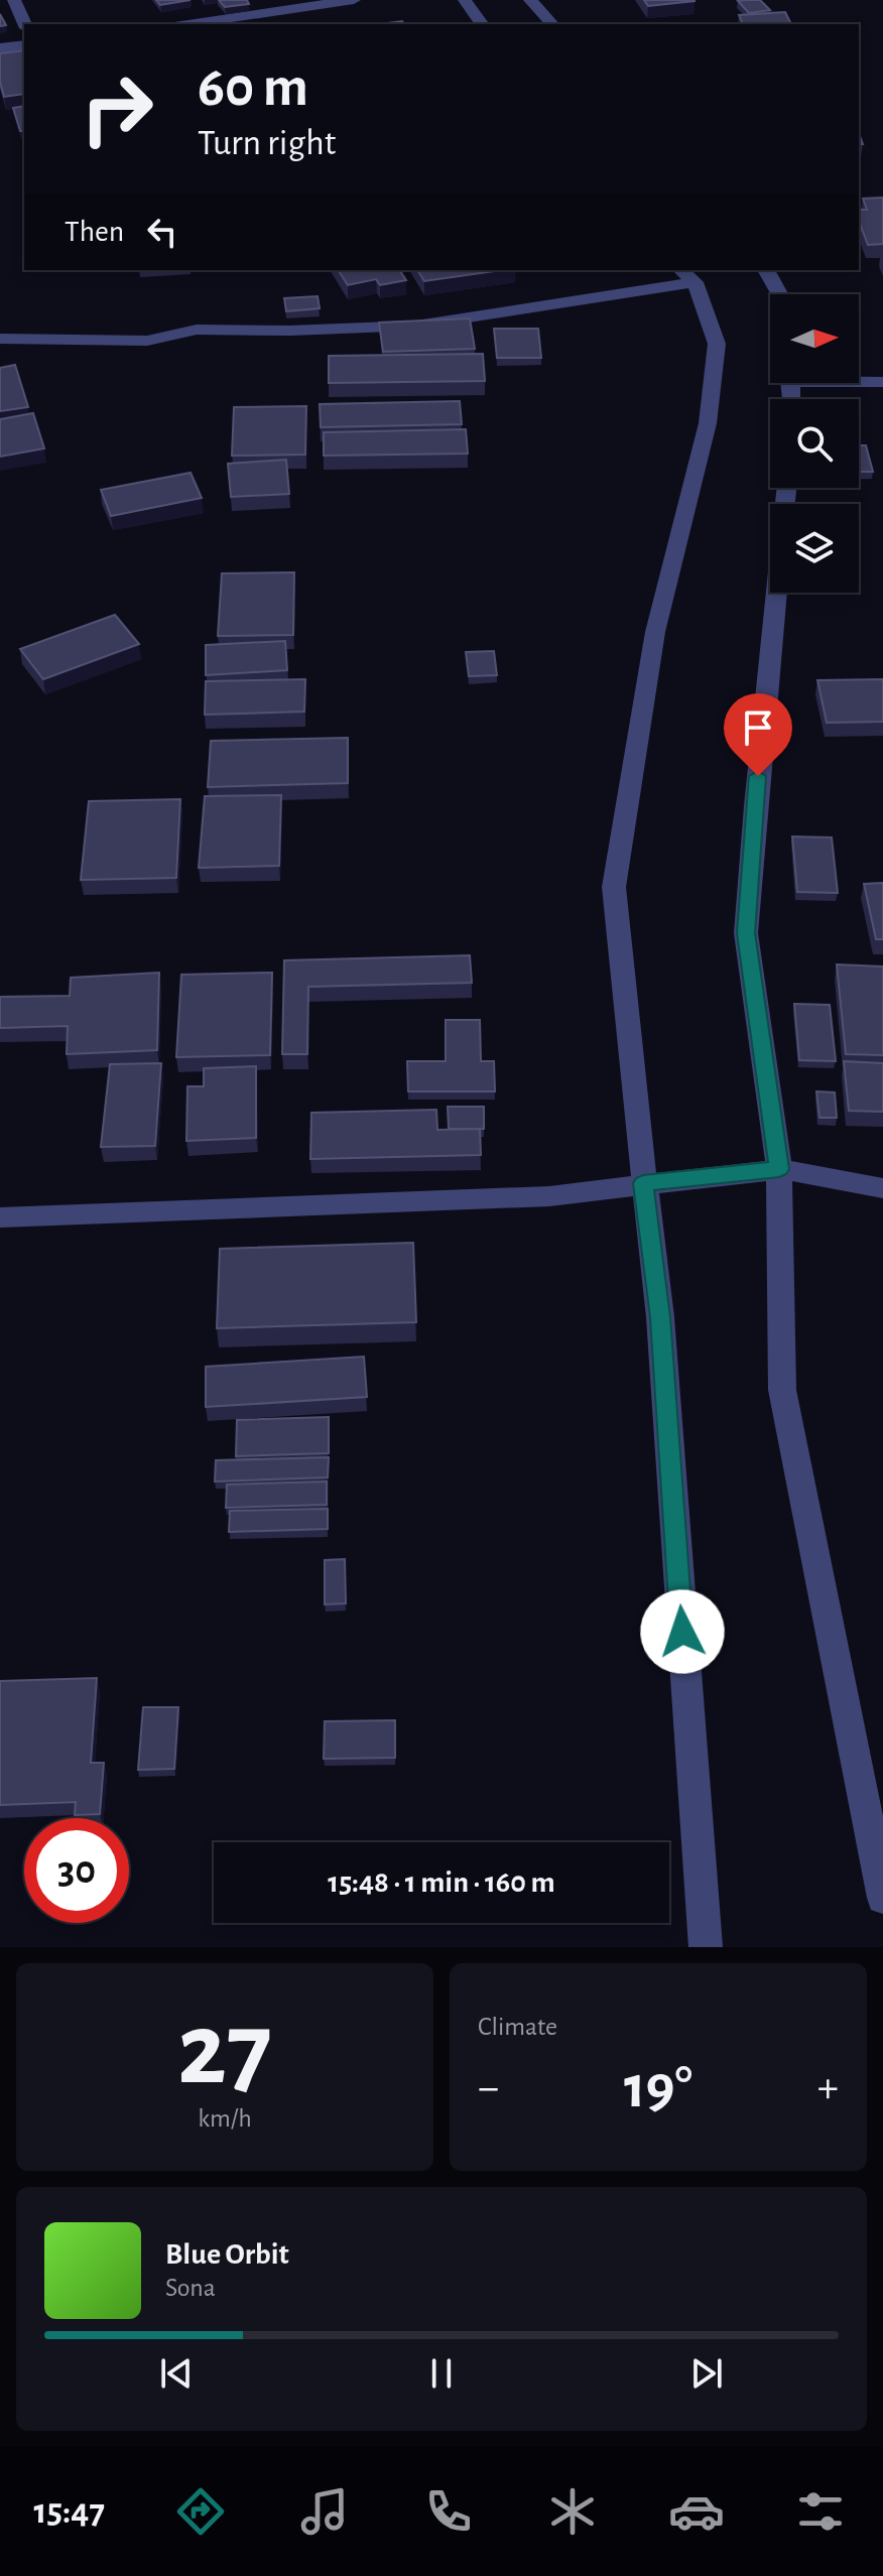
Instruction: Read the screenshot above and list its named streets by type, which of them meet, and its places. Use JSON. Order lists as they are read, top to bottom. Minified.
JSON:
{"north":"right","page":{"turn":["60 m","Turn right"],"then":"Then","limit":"30","trip":"15:48 · 1 min · 160 m","tile":[["27","km/h"],"Climate"],"heat":["−","19°","+"],"song":["Blue Orbit","Sona"],"tabs":"15:47"}}
